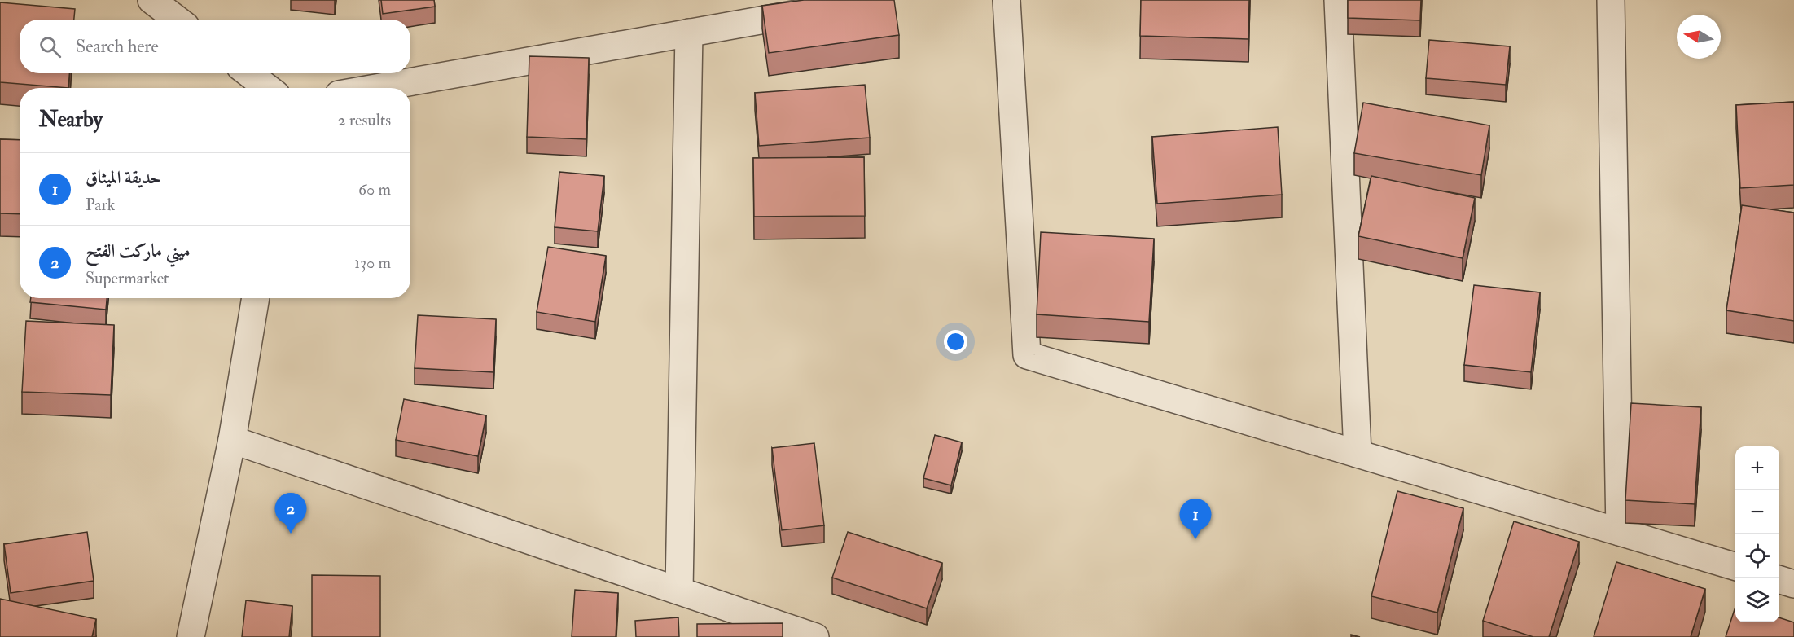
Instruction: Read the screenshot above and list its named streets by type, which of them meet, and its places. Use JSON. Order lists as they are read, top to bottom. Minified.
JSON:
{"north":"left","page":{"search":"Search here","heading":["Nearby","2 results"],"list":[{"mark":"1","name":"حديقة الميثاق","note":"Park","value":"60 m"},{"mark":"2","name":"ميني ماركت الفتح","note":"Supermarket","value":"130 m"}],"map_buttons":["+","−"],"pins":["2","1"]}}
